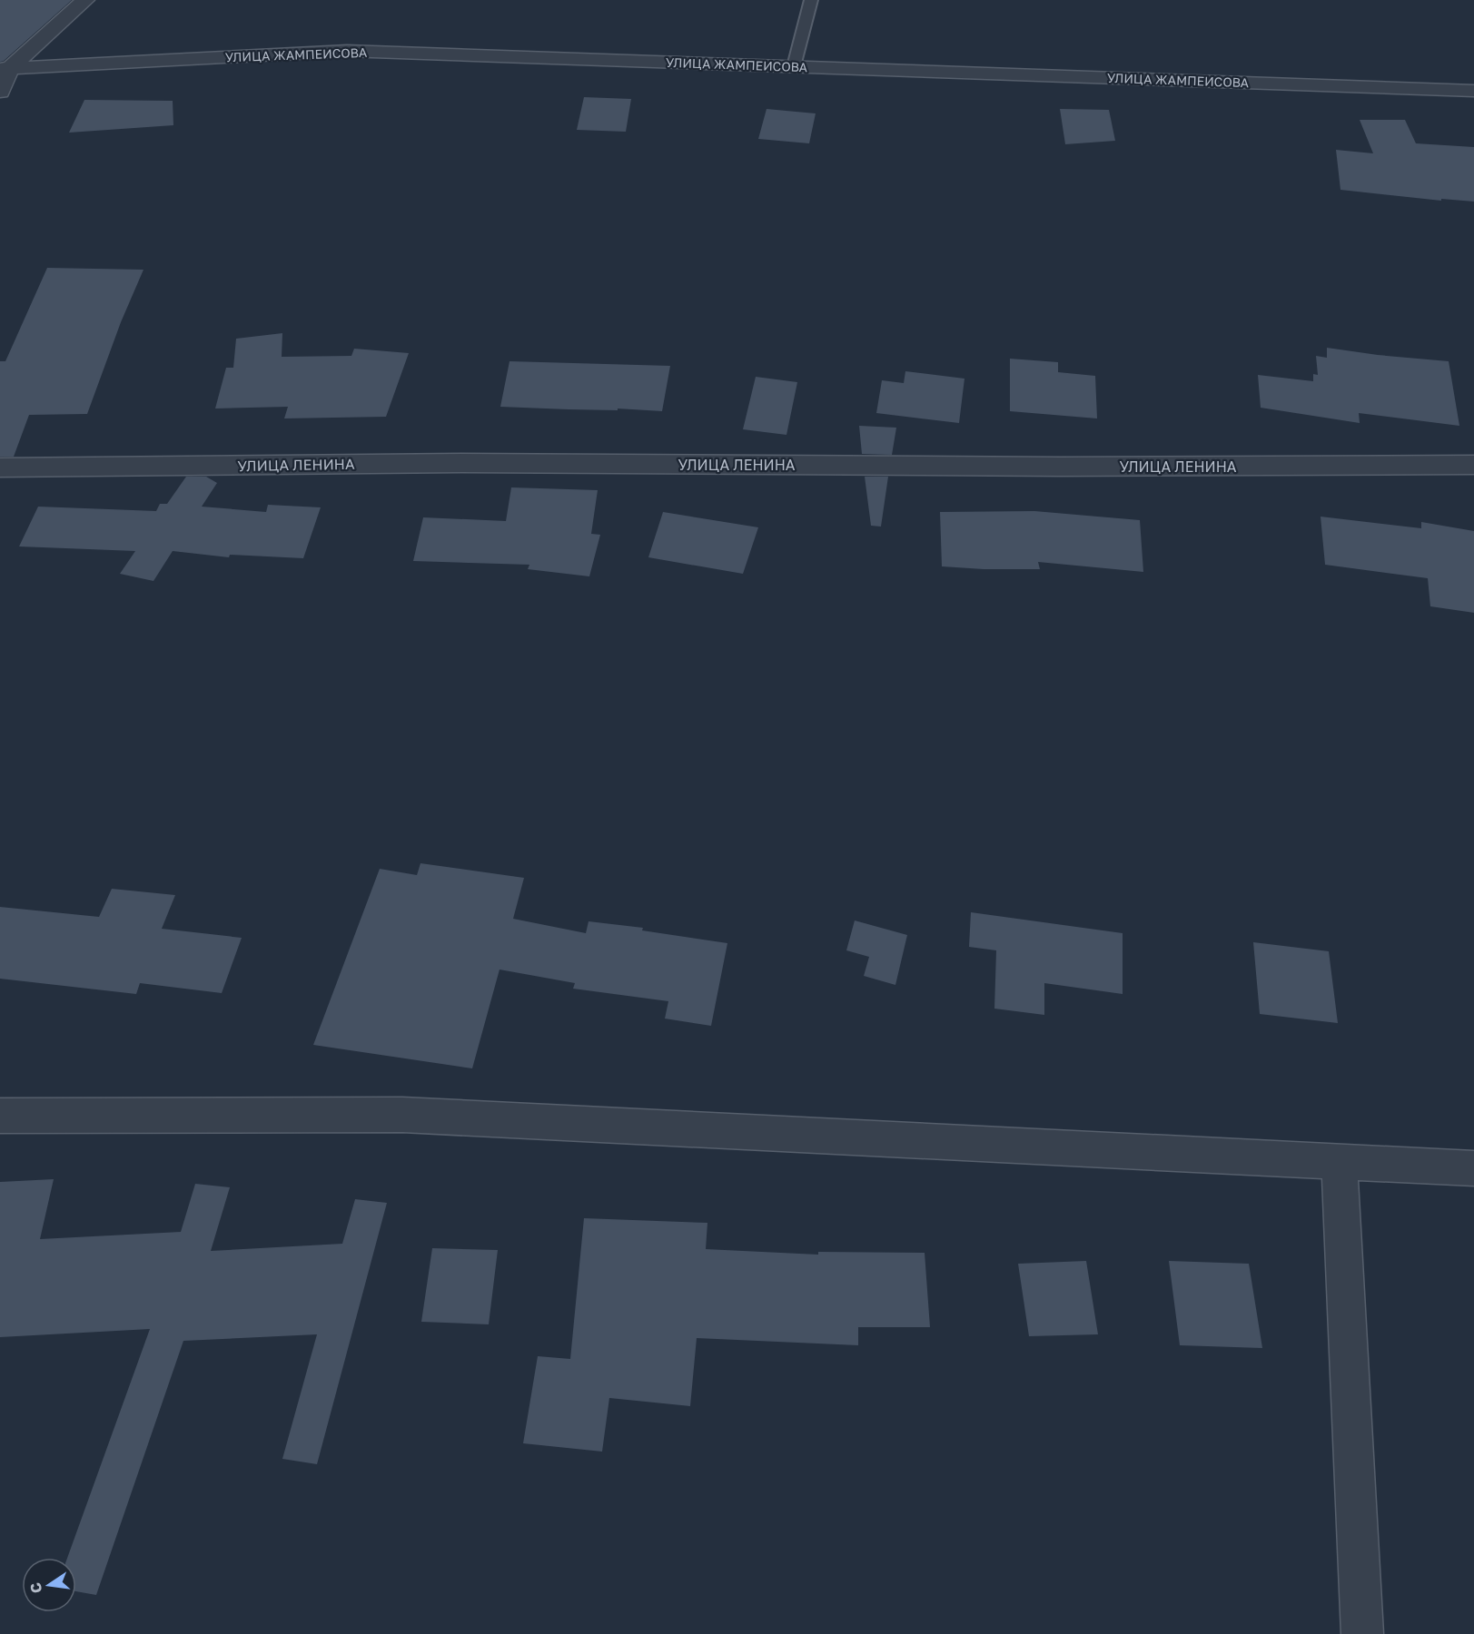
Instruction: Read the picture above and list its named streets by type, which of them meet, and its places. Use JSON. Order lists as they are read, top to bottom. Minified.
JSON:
{"streets":{"street":["УЛИЦА ЖАМПЕИСОВА","УЛИЦА ЛЕНИНА"]},"north":"left"}
